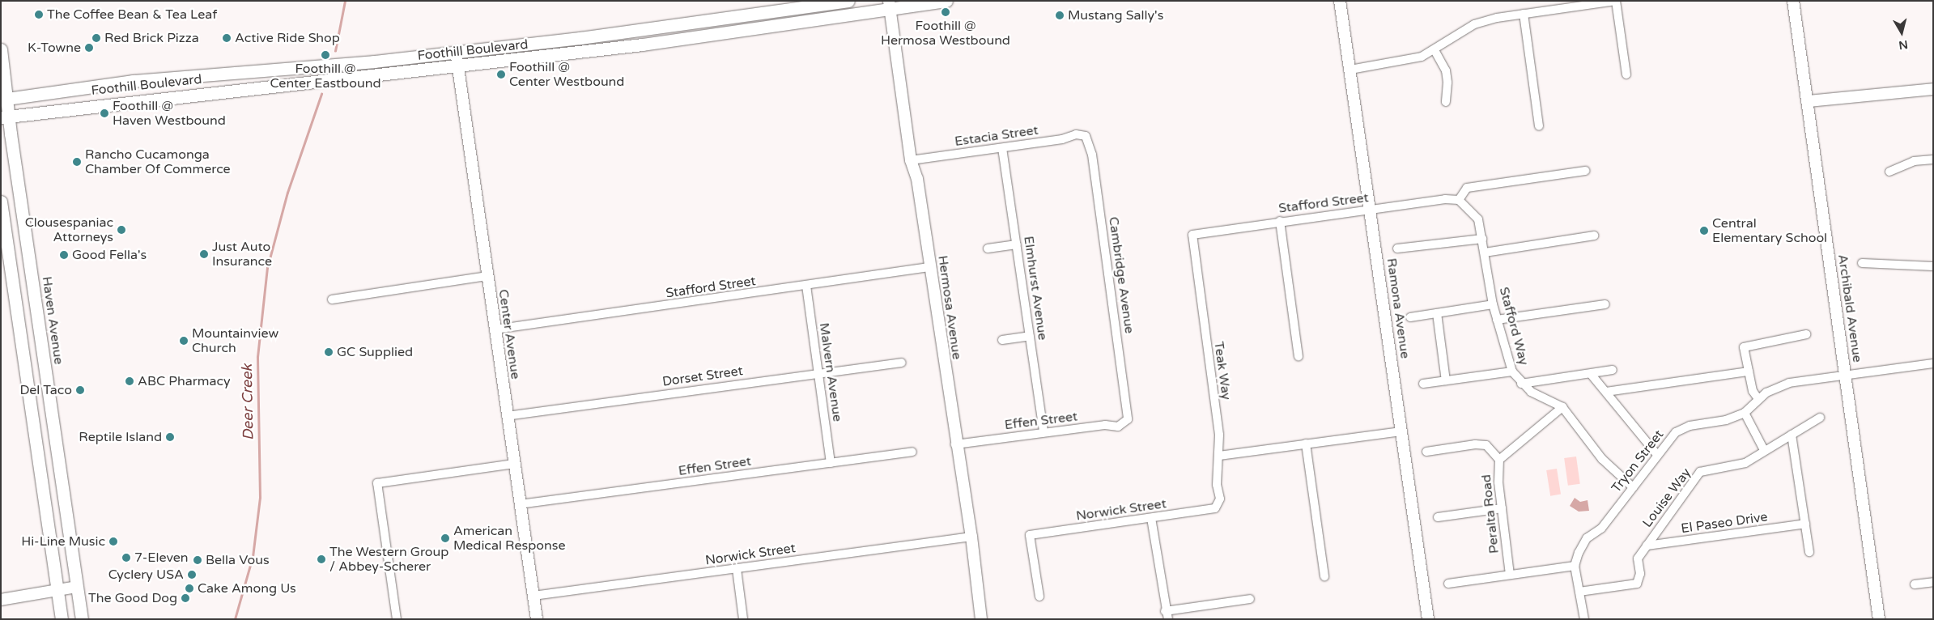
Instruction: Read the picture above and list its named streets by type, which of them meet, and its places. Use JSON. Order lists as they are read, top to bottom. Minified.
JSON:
{"streets":{"main road":["Foothill Boulevard","Haven Avenue"],"street":["Estacia Street","Stafford Street","Cambridge Avenue","Elmhurst Avenue","Hermosa Avenue","Ramona Avenue","Archibald Avenue","Stafford Way","Center Avenue","Teak Way","Malvern Avenue","Dorset Street","Effen Street","Tryon Street","Louise Way","Norwick Street","Peralta Road","El Paseo Drive"]},"crossings":[["Foothill Boulevard","Hermosa Avenue"],["Foothill Boulevard","Haven Avenue"],["Foothill Boulevard","Center Avenue"],["Estacia Street","Cambridge Avenue"],["Estacia Street","Elmhurst Avenue"],["Estacia Street","Hermosa Avenue"],["Stafford Street","Hermosa Avenue"],["Stafford Street","Ramona Avenue"],["Stafford Street","Stafford Way"],["Stafford Street","Center Avenue"],["Stafford Street","Teak Way"],["Stafford Street","Malvern Avenue"],["Cambridge Avenue","Effen Street"],["Elmhurst Avenue","Effen Street"],["Hermosa Avenue","Effen Street"],["Hermosa Avenue","Norwick Street"],["Archibald Avenue","Tryon Street"],["Stafford Way","Tryon Street"],["Stafford Way","Peralta Road"],["Center Avenue","Dorset Street"],["Center Avenue","Effen Street"],["Center Avenue","Norwick Street"],["Teak Way","Norwick Street"],["Malvern Avenue","Dorset Street"],["Malvern Avenue","Effen Street"],["Louise Way","El Paseo Drive"]],"water":["Deer Creek"],"places":["Foothill @ Hermosa Westbound","The Coffee Bean & Tea Leaf","Mustang Sally's","Red Brick Pizza","Active Ride Shop","K-Towne","Foothill @ Center Eastbound","Foothill @ Center Westbound","Foothill @ Haven Westbound","Rancho Cucamonga Chamber Of Commerce","Clousespaniac Attorneys","Central Elementary School","Just Auto Insurance","Good Fella's","Mountainview Church","GC Supplied","ABC Pharmacy","Del Taco","Reptile Island","American Medical Response","Hi-Line Music","7-Eleven","The Western Group / Abbey-Scherer","Bella Vous","Cyclery USA","Cake Among Us","The Good Dog"],"north":"bottom"}
